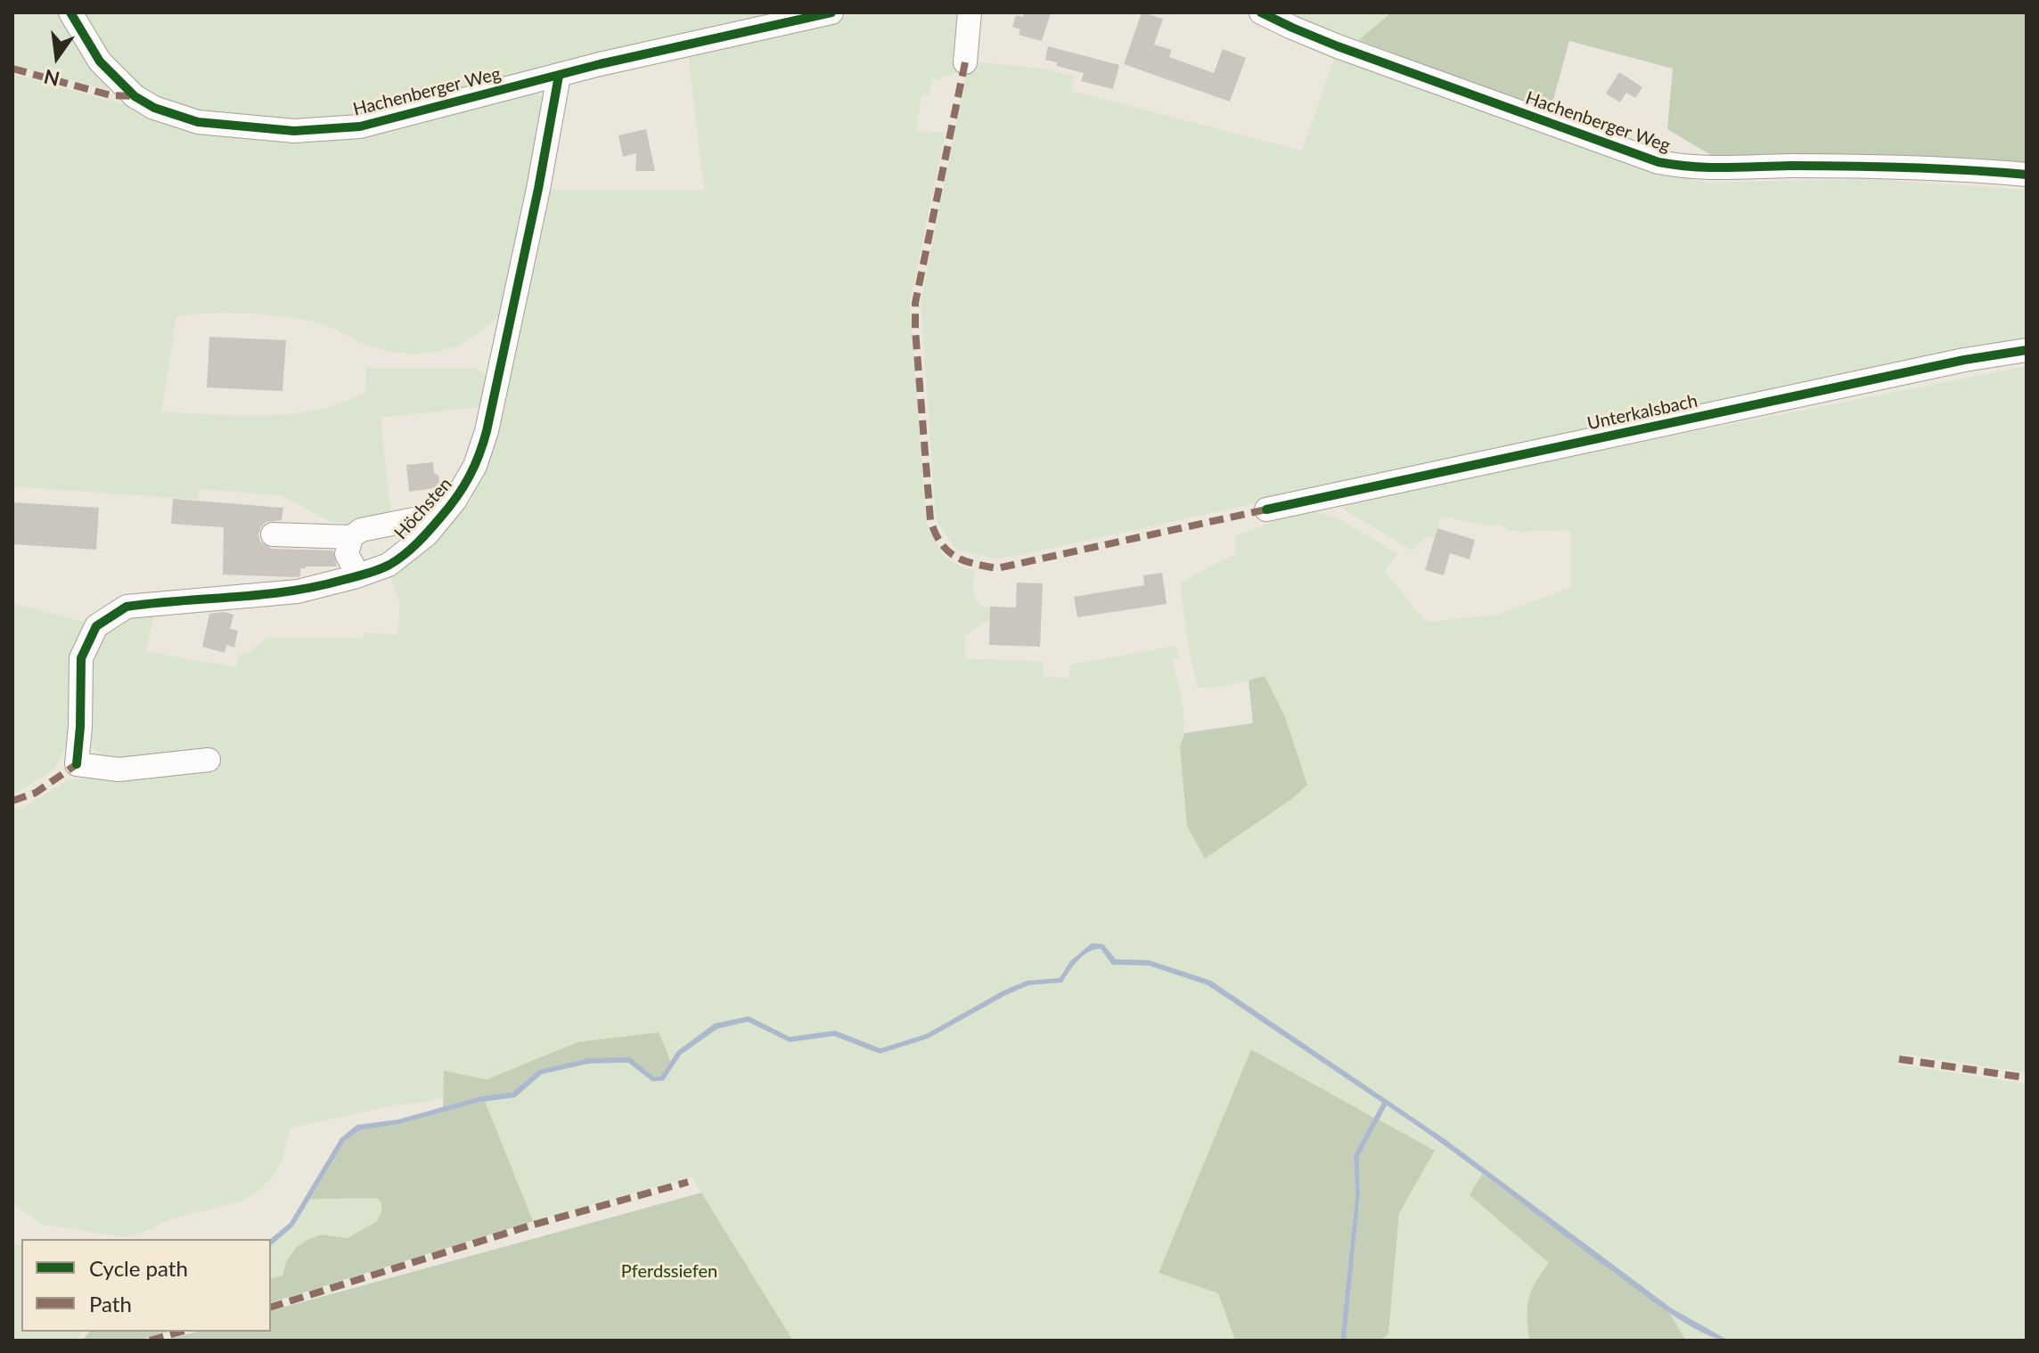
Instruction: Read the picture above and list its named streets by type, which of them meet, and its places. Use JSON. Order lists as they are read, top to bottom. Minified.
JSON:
{"streets":{"street":["Hachenberger Weg","Unterkalsbach","Höchsten"]},"crossings":[["Hachenberger Weg","Höchsten"]],"parks":["Pferdssiefen"],"legend":["Cycle path","Path"],"north":"bottom"}
